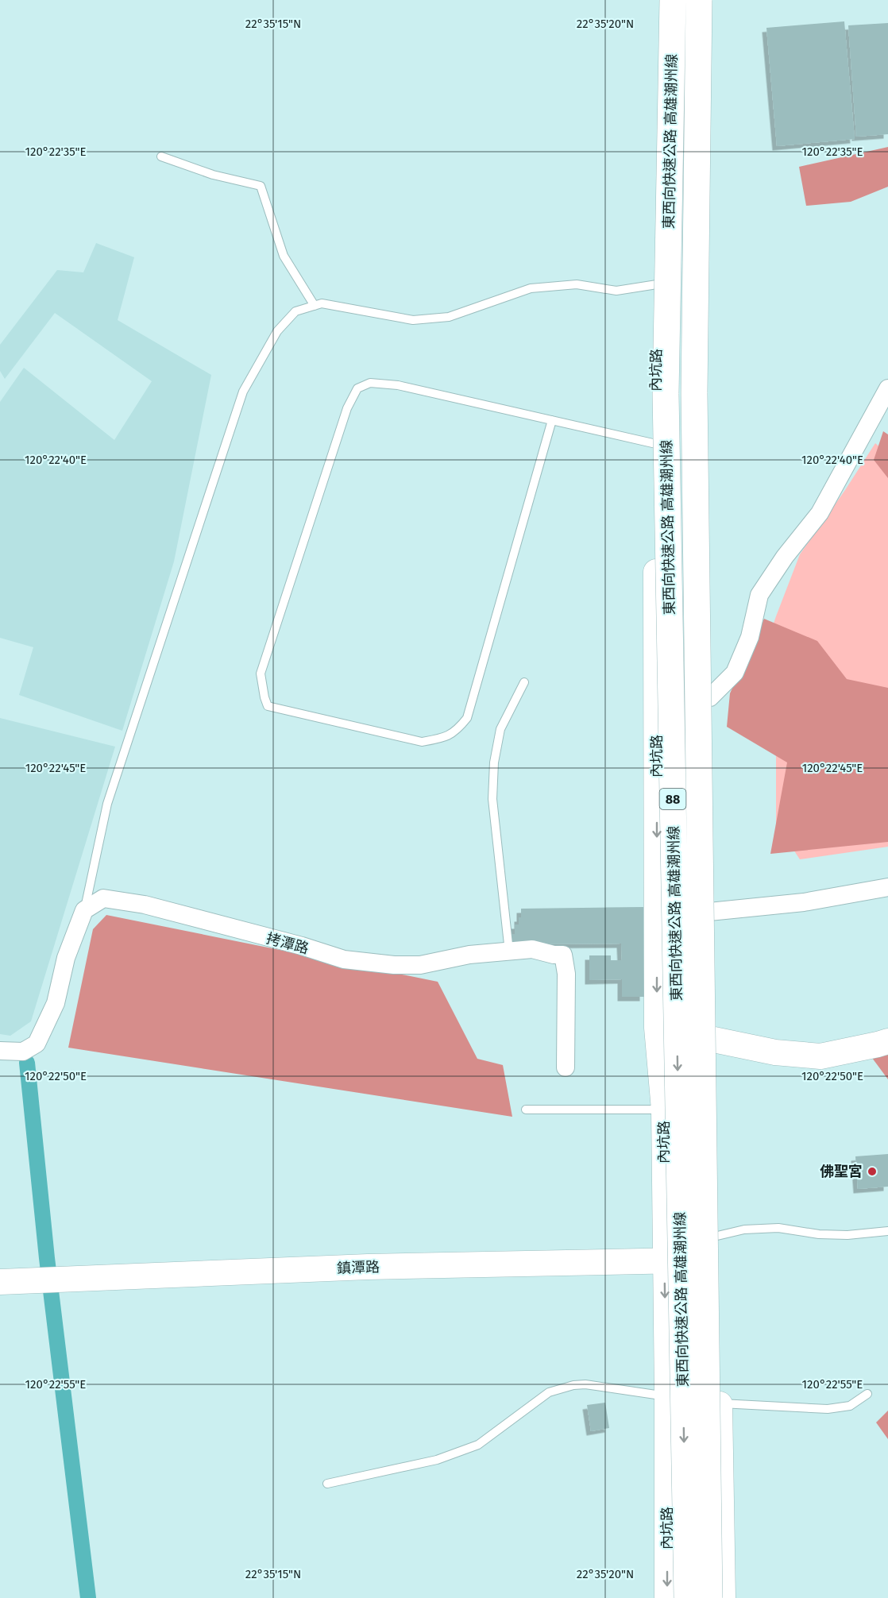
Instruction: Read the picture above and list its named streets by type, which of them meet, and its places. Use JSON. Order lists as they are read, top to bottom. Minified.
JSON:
{"streets":{"highway":["東西向快速公路 高雄潮州線","88"],"main road":["內坑路","鎮潭路"],"street":["拷潭路"]},"crossings":[["內坑路","鎮潭路"]],"places":["佛聖宮"],"coordinates":["22°35'15\"N","22°35'20\"N","120°22'35\"E","120°22'40\"E","120°22'45\"E","120°22'50\"E","120°22'55\"E"]}
